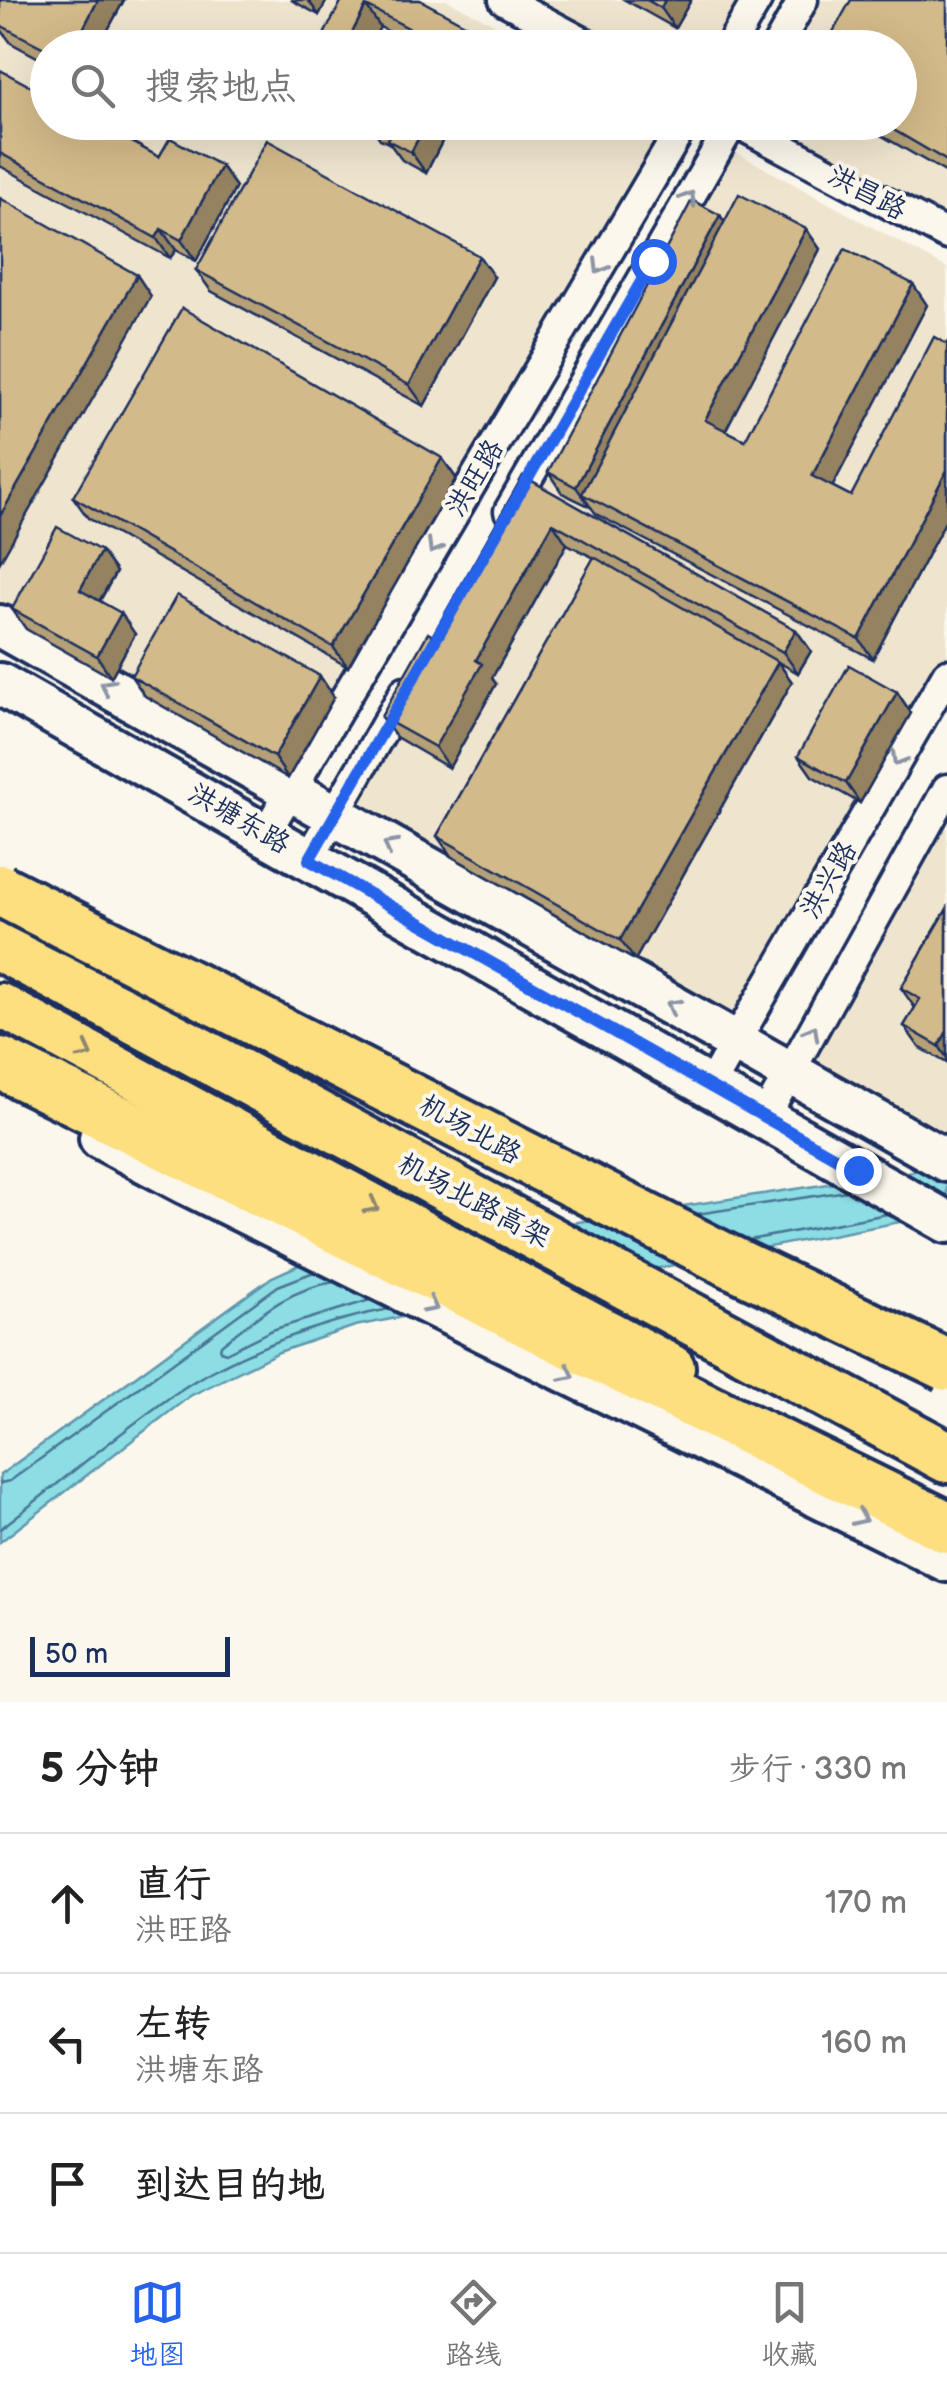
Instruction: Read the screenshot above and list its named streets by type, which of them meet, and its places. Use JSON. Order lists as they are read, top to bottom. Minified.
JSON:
{"streets":{"highway":["机场北路高架"],"main road":["洪塘东路","机场北路"],"street":["洪昌路","洪旺路","洪兴路"]},"crossings":[["洪旺路","洪塘东路"],["洪塘东路","洪兴路"]],"scale_bar":"50 m","page":{"search":"搜索地点","scale":"50 m","heading":["5 分钟","步行 · 330 m"],"list":[["直行","洪旺路","170 m"],["左转","洪塘东路","160 m"],"到达目的地"],"nav":["地图","路线","收藏"]}}
